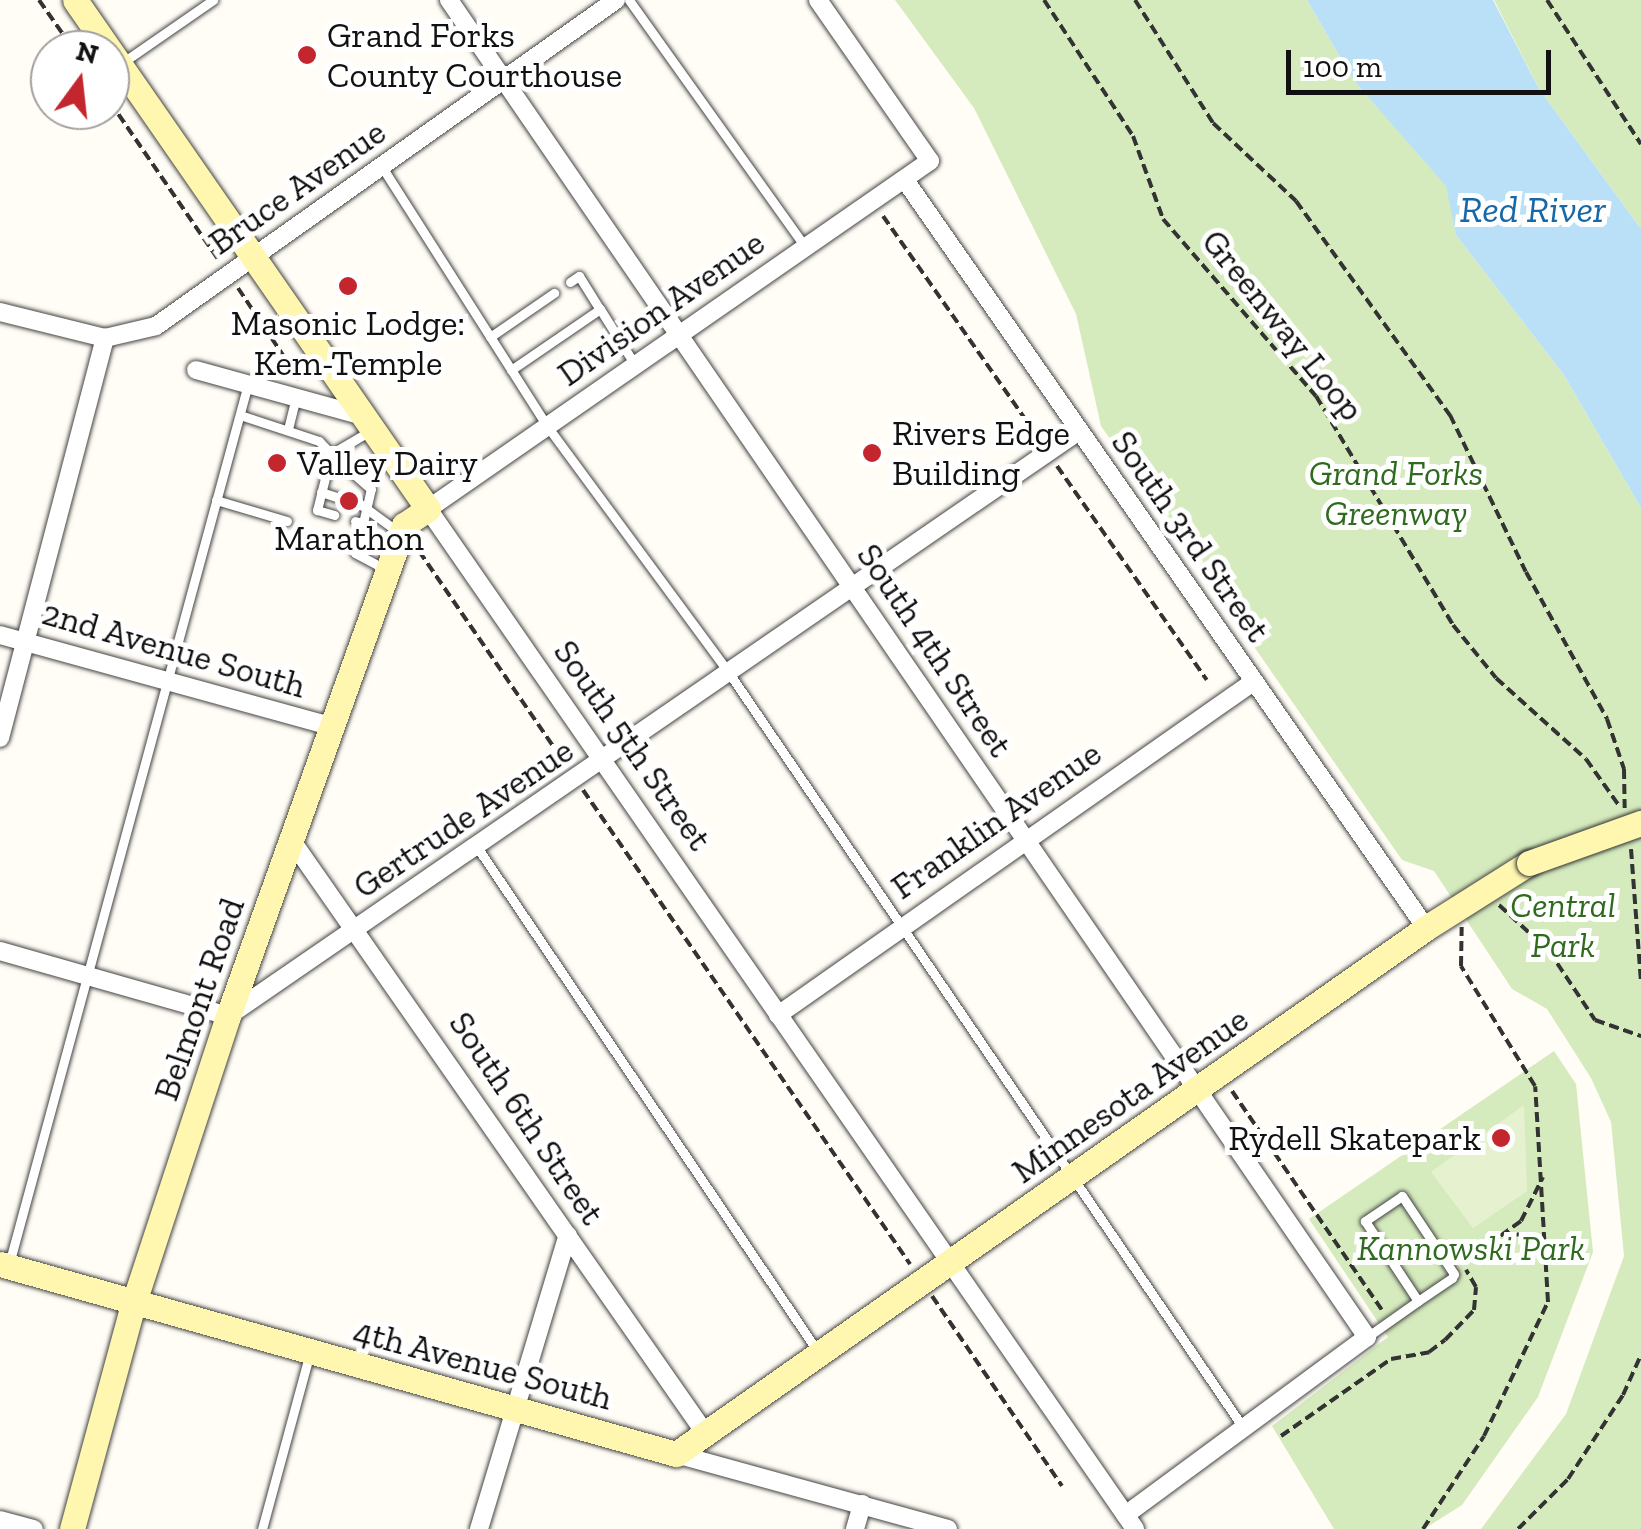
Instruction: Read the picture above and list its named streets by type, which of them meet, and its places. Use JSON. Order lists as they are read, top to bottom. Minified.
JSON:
{"streets":{"street":["Bruce Avenue","Division Avenue","South 3rd Street","2nd Avenue South","South 4th Street","South 5th Street","Gertrude Avenue","Franklin Avenue","Belmont Road","Minnesota Avenue","South 6th Street","4th Avenue South"],"path":["Greenway Loop"]},"crossings":[["Bruce Avenue","South 4th Street"],["Bruce Avenue","South 5th Street"],["Division Avenue","South 3rd Street"],["Division Avenue","South 4th Street"],["Division Avenue","South 5th Street"],["Greenway Loop","Minnesota Avenue"],["South 3rd Street","Gertrude Avenue"],["South 3rd Street","Franklin Avenue"],["South 3rd Street","Minnesota Avenue"],["2nd Avenue South","Belmont Road"],["South 4th Street","Gertrude Avenue"],["South 4th Street","Franklin Avenue"],["South 4th Street","Minnesota Avenue"],["South 5th Street","Gertrude Avenue"],["South 5th Street","Franklin Avenue"],["South 5th Street","Minnesota Avenue"],["Gertrude Avenue","Belmont Road"],["Gertrude Avenue","South 6th Street"],["Belmont Road","South 6th Street"],["Belmont Road","4th Avenue South"],["Minnesota Avenue","South 6th Street"],["Minnesota Avenue","4th Avenue South"]],"water":["Red River"],"parks":["Grand Forks Greenway","Central Park","Kannowski Park"],"places":["Grand Forks County Courthouse","Masonic Lodge: Kem-Temple","Rivers Edge Building","Valley Dairy","Marathon","Rydell Skatepark"],"scale_bar":"100 m","north":"top"}
